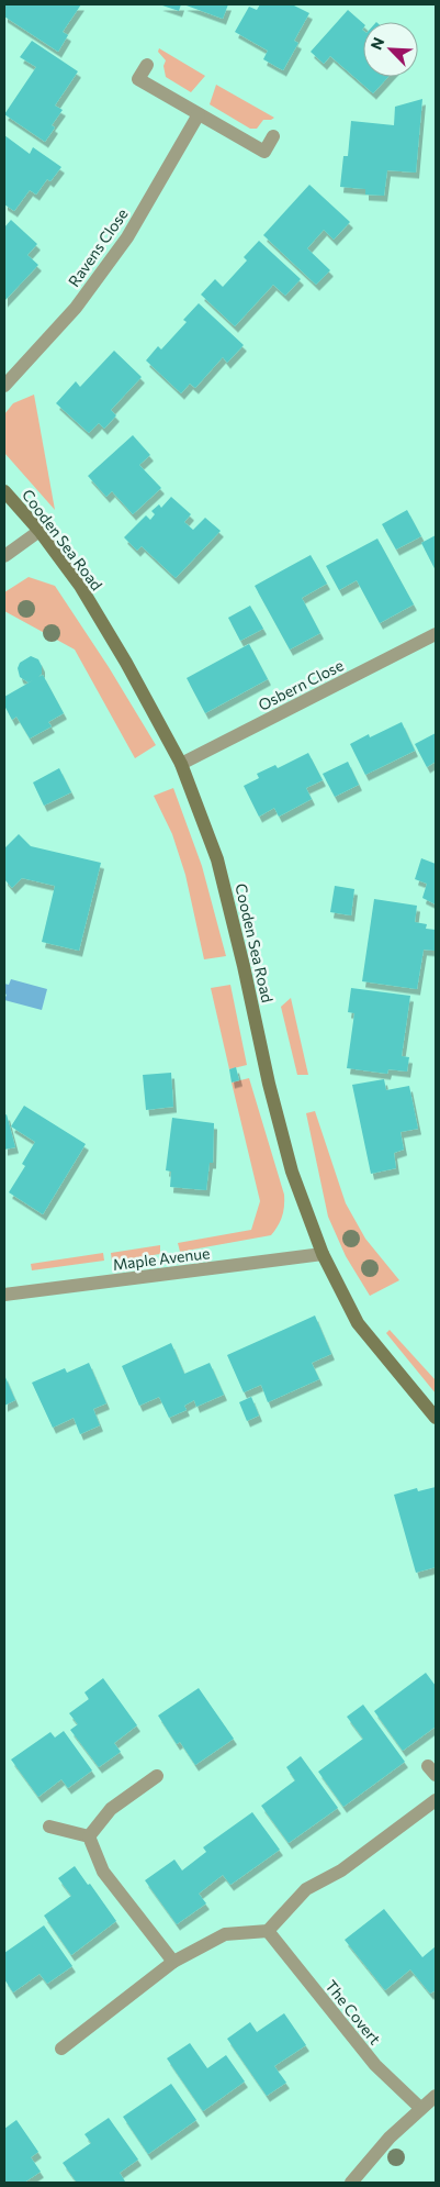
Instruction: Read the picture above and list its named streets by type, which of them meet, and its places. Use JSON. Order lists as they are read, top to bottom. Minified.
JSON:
{"streets":{"main road":["Cooden Sea Road"],"street":["Ravens Close","Osbern Close","Maple Avenue","The Covert"]},"crossings":[["Cooden Sea Road","Osbern Close"],["Cooden Sea Road","Maple Avenue"]],"north":"top left"}
